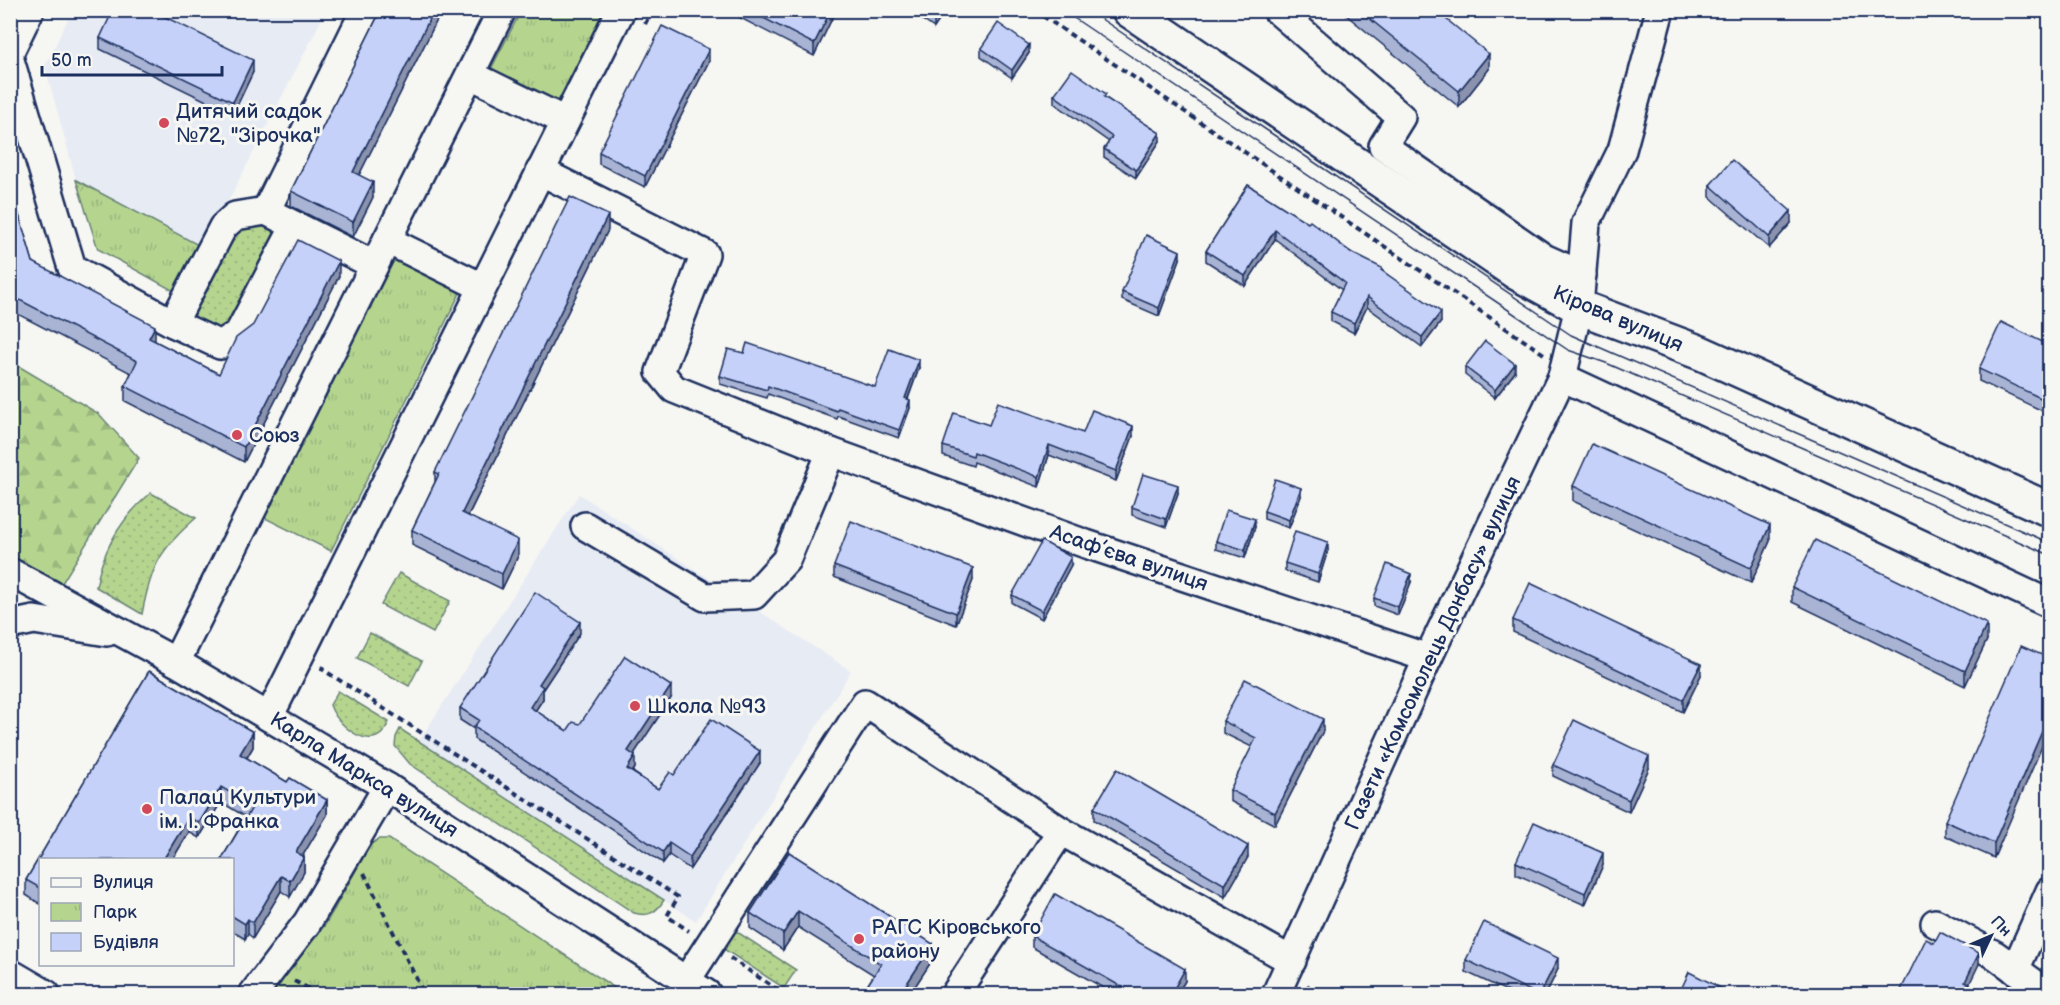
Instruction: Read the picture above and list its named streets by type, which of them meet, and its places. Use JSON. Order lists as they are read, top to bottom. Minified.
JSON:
{"streets":{"main road":["Кірова вулиця"],"street":["Асаф’єва вулиця","Газети «Комсомолець Донбасу» вулиця","Карла Маркса вулиця"]},"crossings":[["Кірова вулиця","Газети «Комсомолець Донбасу» вулиця"],["Асаф’єва вулиця","Газети «Комсомолець Донбасу» вулиця"]],"places":["Дитячий садок №72, \"Зірочка\"","Союз","Школа №93","Палац Культури ім. І. Франка","РАГС Кіровського району"],"legend":["Вулиця","Парк","Будівля"],"scale_bar":"50 m","north":"top right"}
